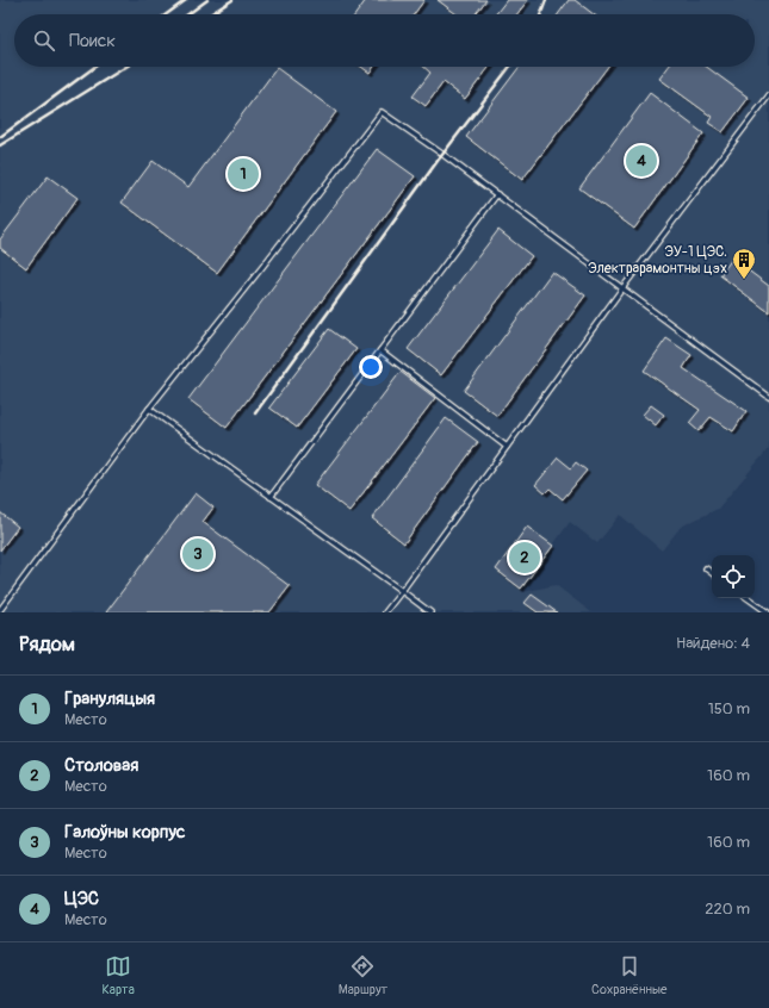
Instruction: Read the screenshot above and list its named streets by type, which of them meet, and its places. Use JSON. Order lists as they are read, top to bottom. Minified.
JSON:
{"places":{"building":["ЭУ-1 ЦЭС. Электрарамонтны цэх"]},"page":{"search":"Поиск","pins":["4","1","3","2"],"heading":["Рядом","Найдено: 4"],"list":[{"mark":"1","name":"Грануляцыя","note":"Место","value":"150 m"},{"mark":"2","name":"Столовая","note":"Место","value":"160 m"},{"mark":"3","name":"Галоўны корпус","note":"Место","value":"160 m"},{"mark":"4","name":"ЦЭС","note":"Место","value":"220 m"}],"nav":["Карта","Маршрут","Сохранённые"]}}
